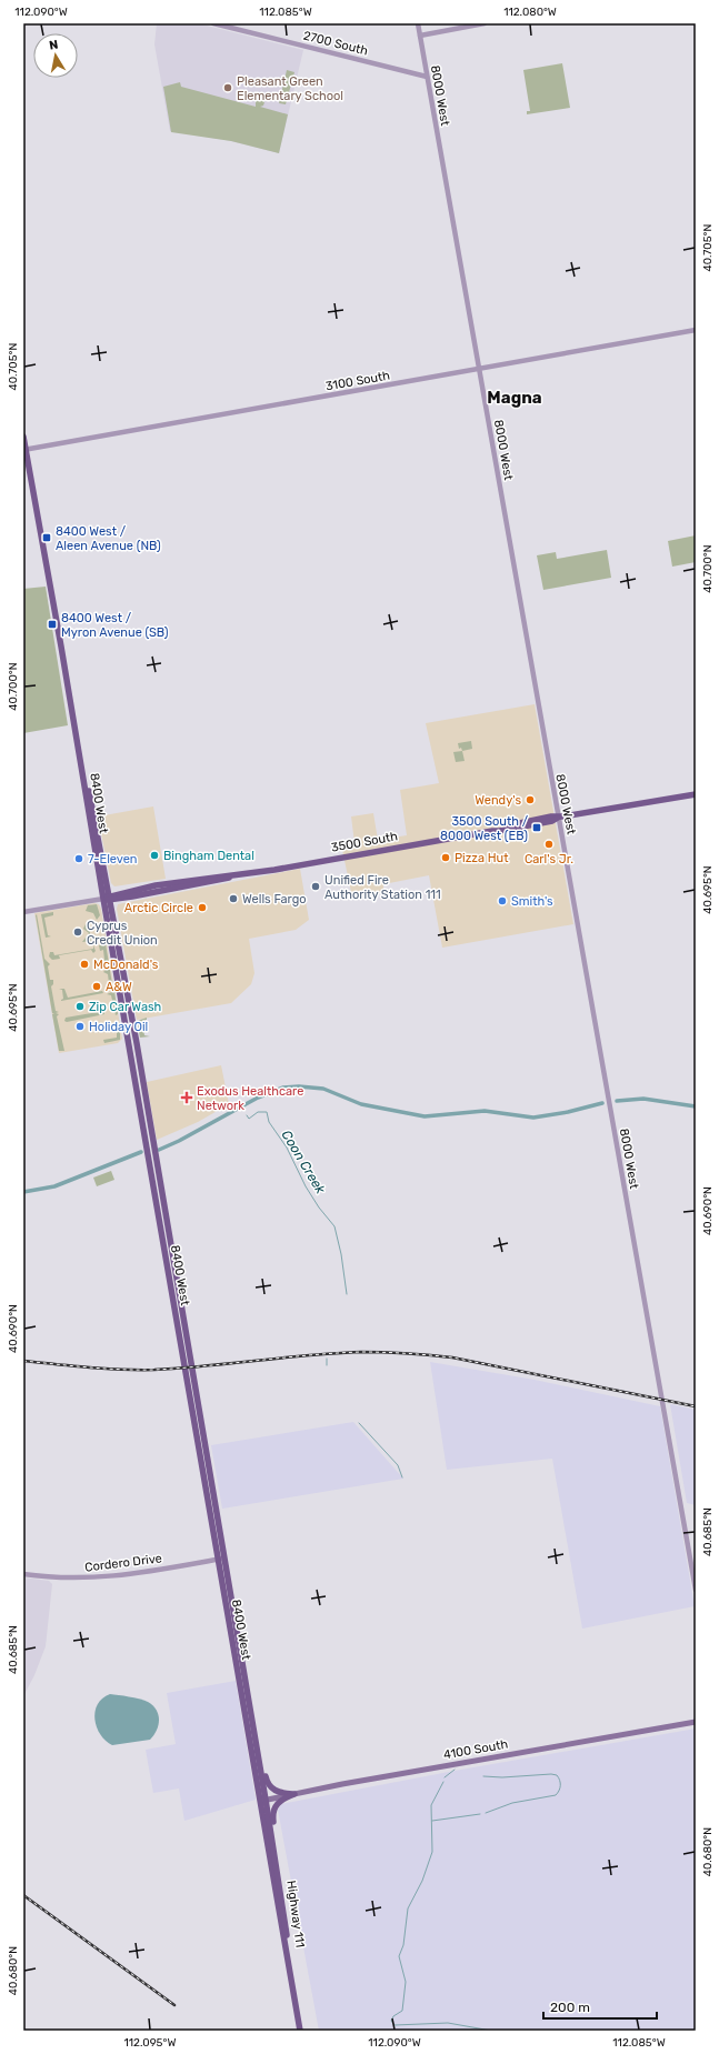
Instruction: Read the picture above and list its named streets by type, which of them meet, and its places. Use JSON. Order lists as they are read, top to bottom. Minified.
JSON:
{"streets":{"main road":["8400 West","3500 South","4100 South","Highway 111"],"street":["2700 South","8000 West","3100 South","Cordero Drive"]},"crossings":[["2700 South","8000 West"],["8000 West","3100 South"],["8000 West","3500 South"],["3100 South","8400 West"],["8400 West","3500 South"],["8400 West","Cordero Drive"],["8400 West","4100 South"],["8400 West","Highway 111"],["4100 South","Highway 111"]],"districts":["Magna"],"water":["Coon Creek"],"places":{"other":["Pleasant Green Elementary School","Wendy's","Carl's Jr.","Bingham Dental","Pizza Hut","7-Eleven","Unified Fire Authority Station 111","Wells Fargo","Smith's","Arctic Circle","Cyprus Credit Union","McDonald's","A&W","Zip Car Wash","Holiday Oil"],"transit":["8400 West / Aleen Avenue (NB)","8400 West / Myron Avenue (SB)","3500 South / 8000 West (EB)"],"health":["Exodus Healthcare Network"]},"scale_bar":"200 m","north":"top","coordinates":["112.090°W","112.085°W","112.080°W","40.705°N","40.700°N","40.695°N","40.690°N","40.685°N","40.680°N","112.095°W"]}
